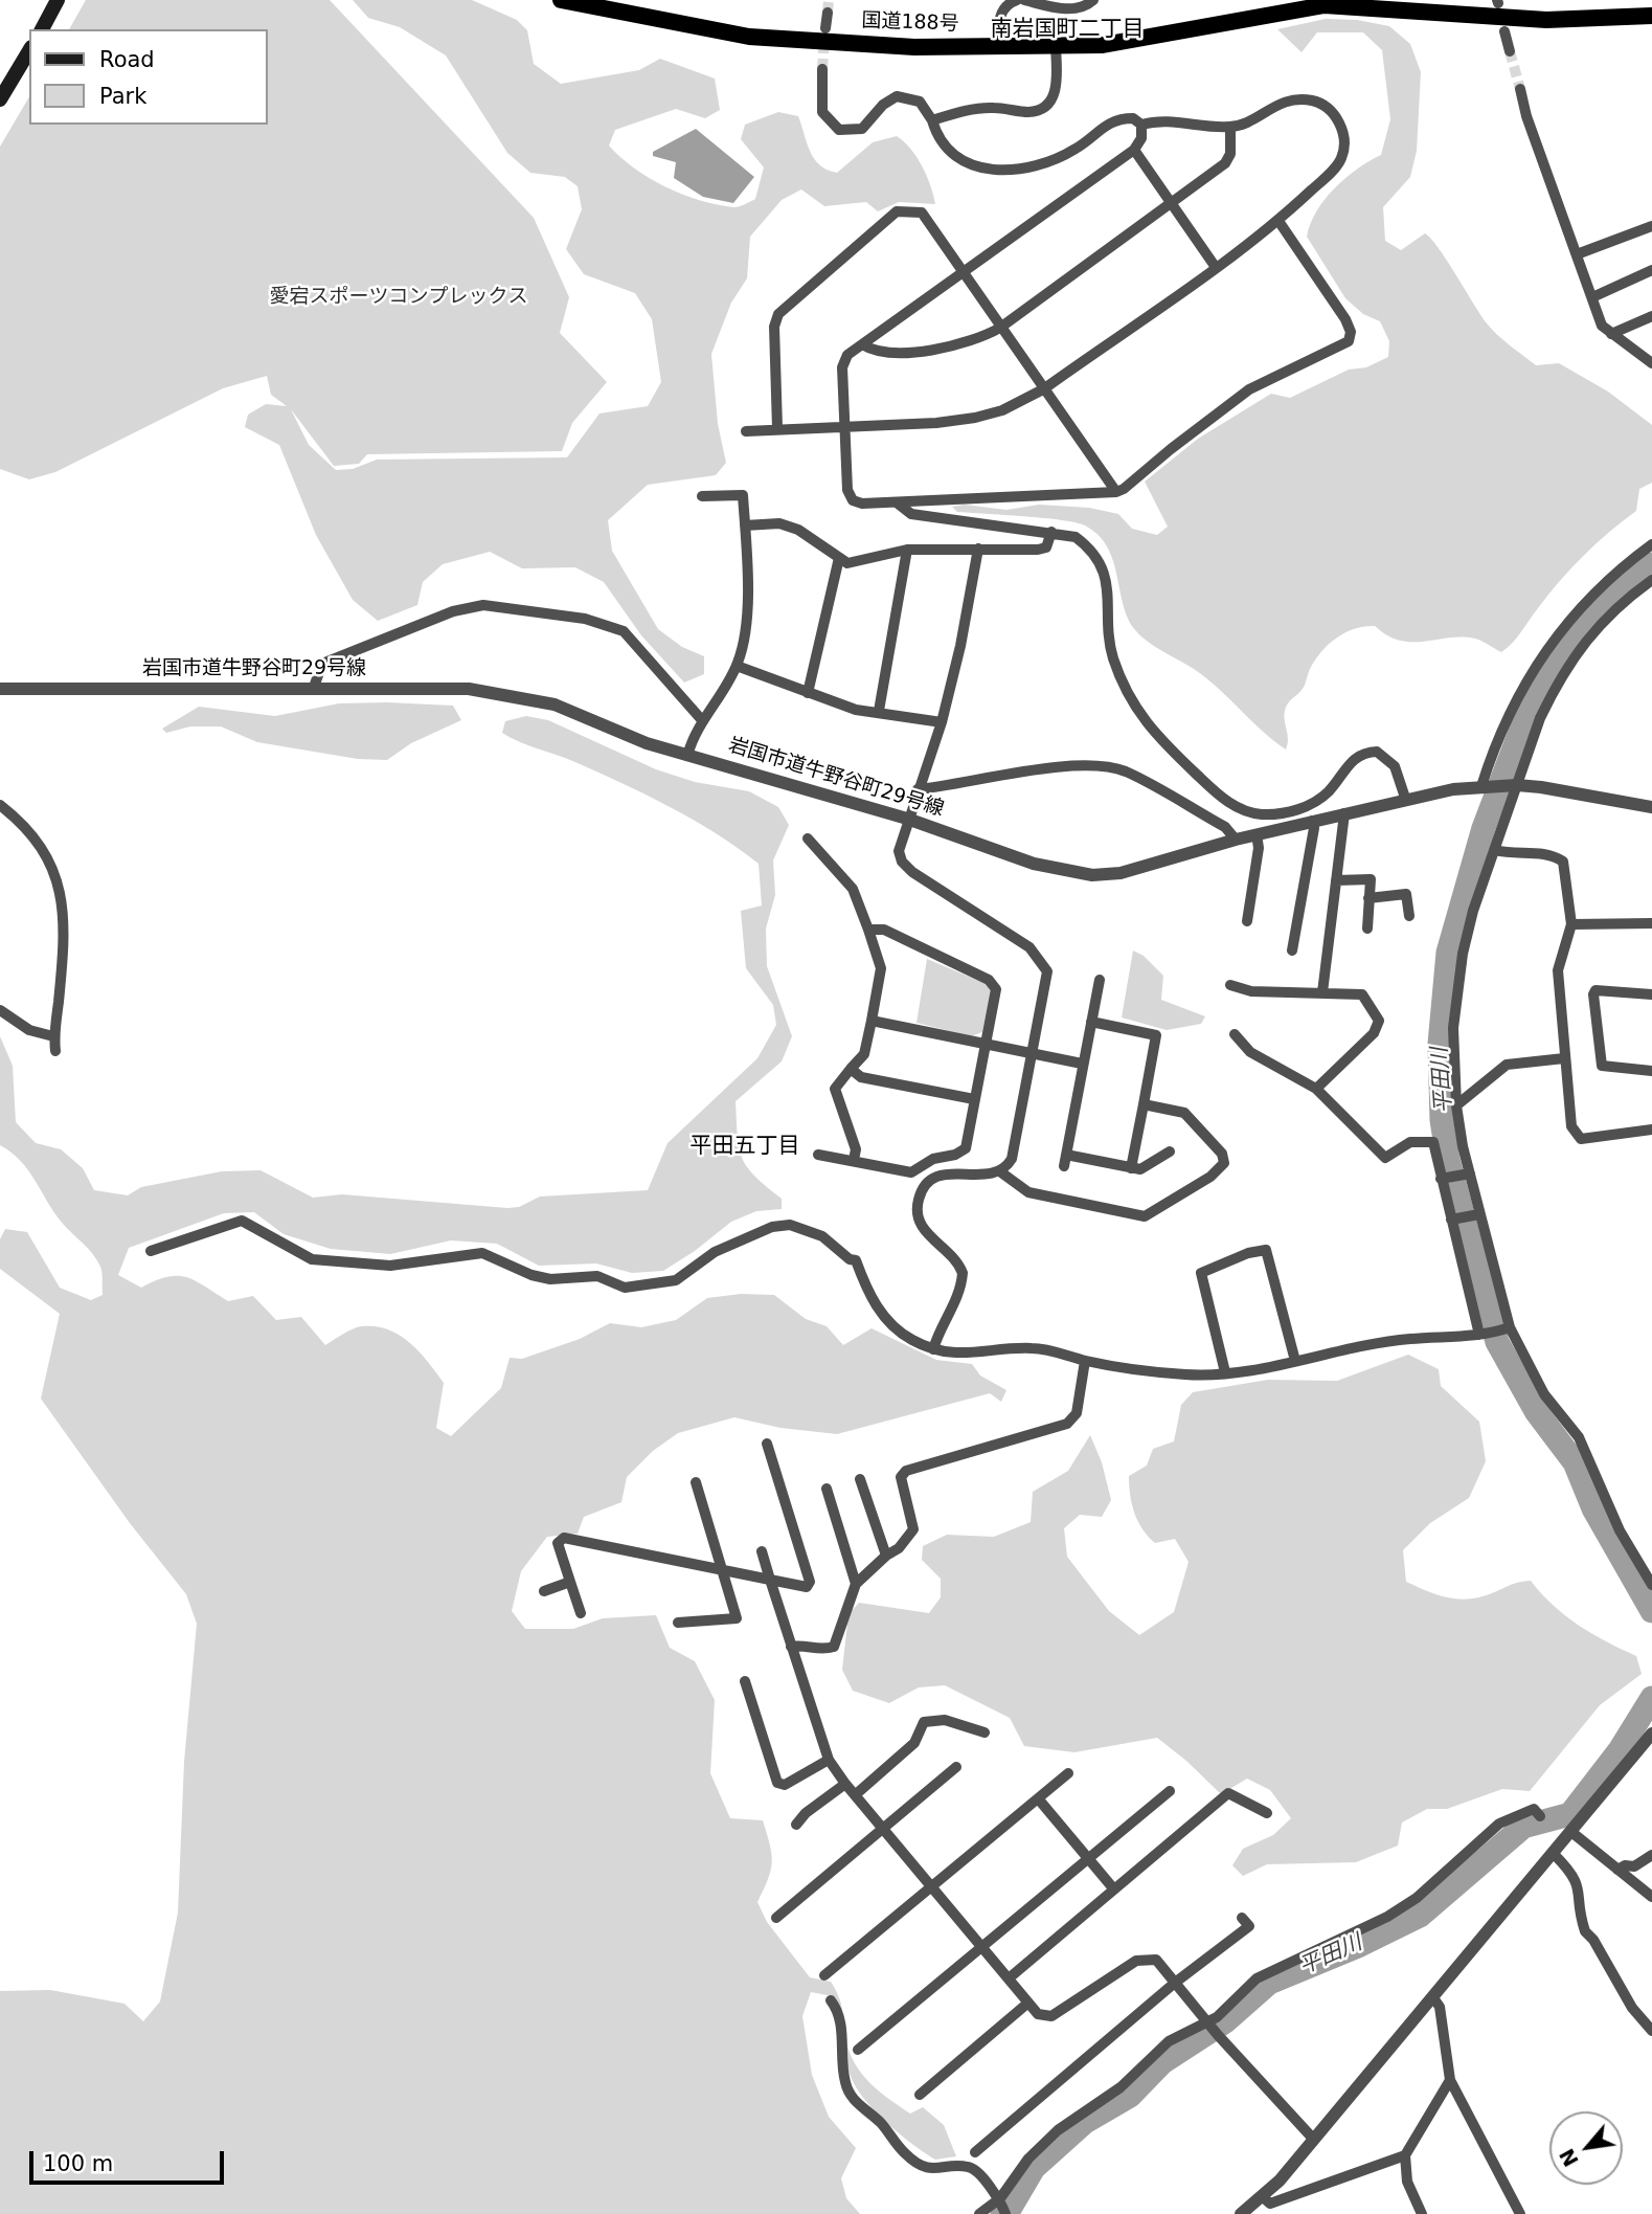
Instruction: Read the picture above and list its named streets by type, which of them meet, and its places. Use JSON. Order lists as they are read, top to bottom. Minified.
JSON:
{"streets":{"highway":["国道188号"],"street":["岩国市道牛野谷町29号線"]},"districts":["南岩国町二丁目","平田五丁目"],"water":["平田川"],"parks":["愛宕スポーツコンプレックス"],"legend":["Road","Park"],"scale_bar":"100 m","north":"bottom left"}
